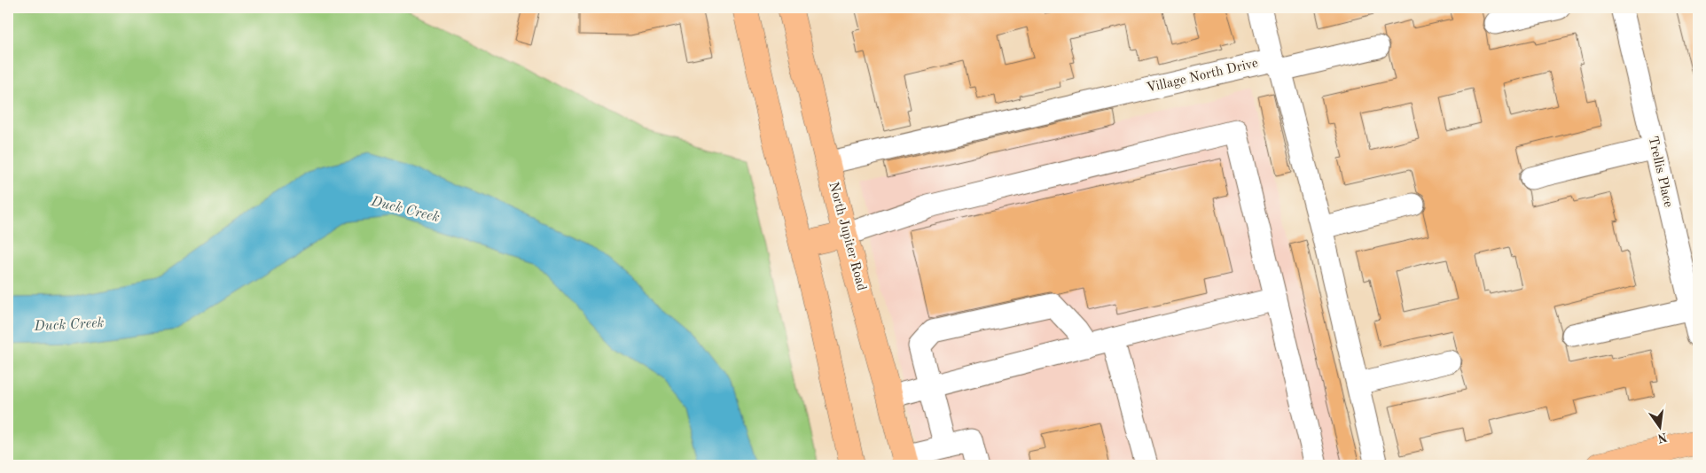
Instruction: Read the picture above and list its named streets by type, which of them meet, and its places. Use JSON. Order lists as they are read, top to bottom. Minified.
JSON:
{"streets":{"main road":["North Jupiter Road"],"street":["Village North Drive","Trellis Place"]},"crossings":[["Village North Drive","North Jupiter Road"]],"water":["Duck Creek"],"north":"bottom"}
